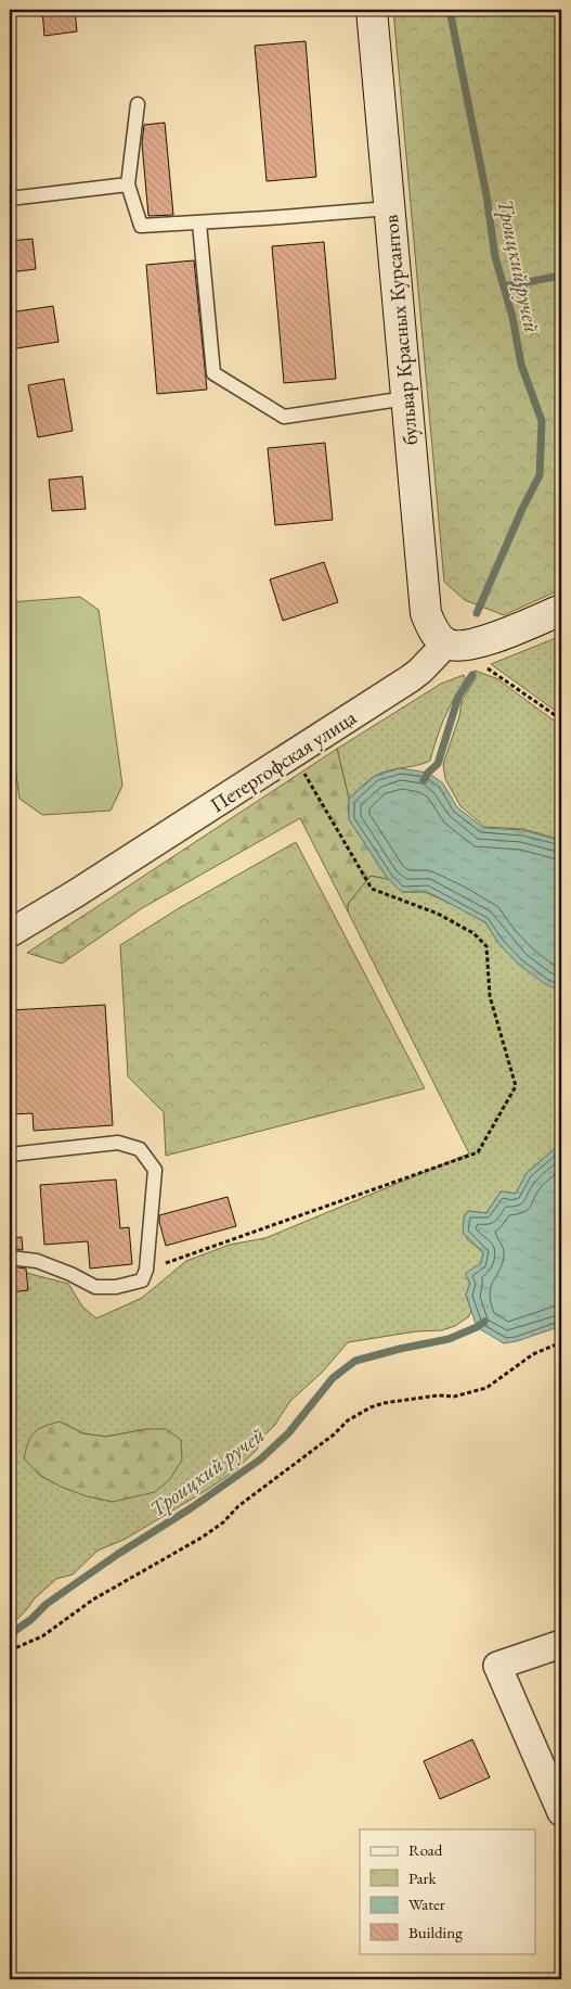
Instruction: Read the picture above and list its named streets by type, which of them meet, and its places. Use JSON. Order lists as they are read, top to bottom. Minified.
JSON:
{"streets":{"main road":["бульвар Красных Курсантов"],"street":["Петергофская улица"]},"crossings":[["бульвар Красных Курсантов","Петергофская улица"]],"water":["Троицкий ручей"],"legend":["Road","Park","Water","Building"]}
